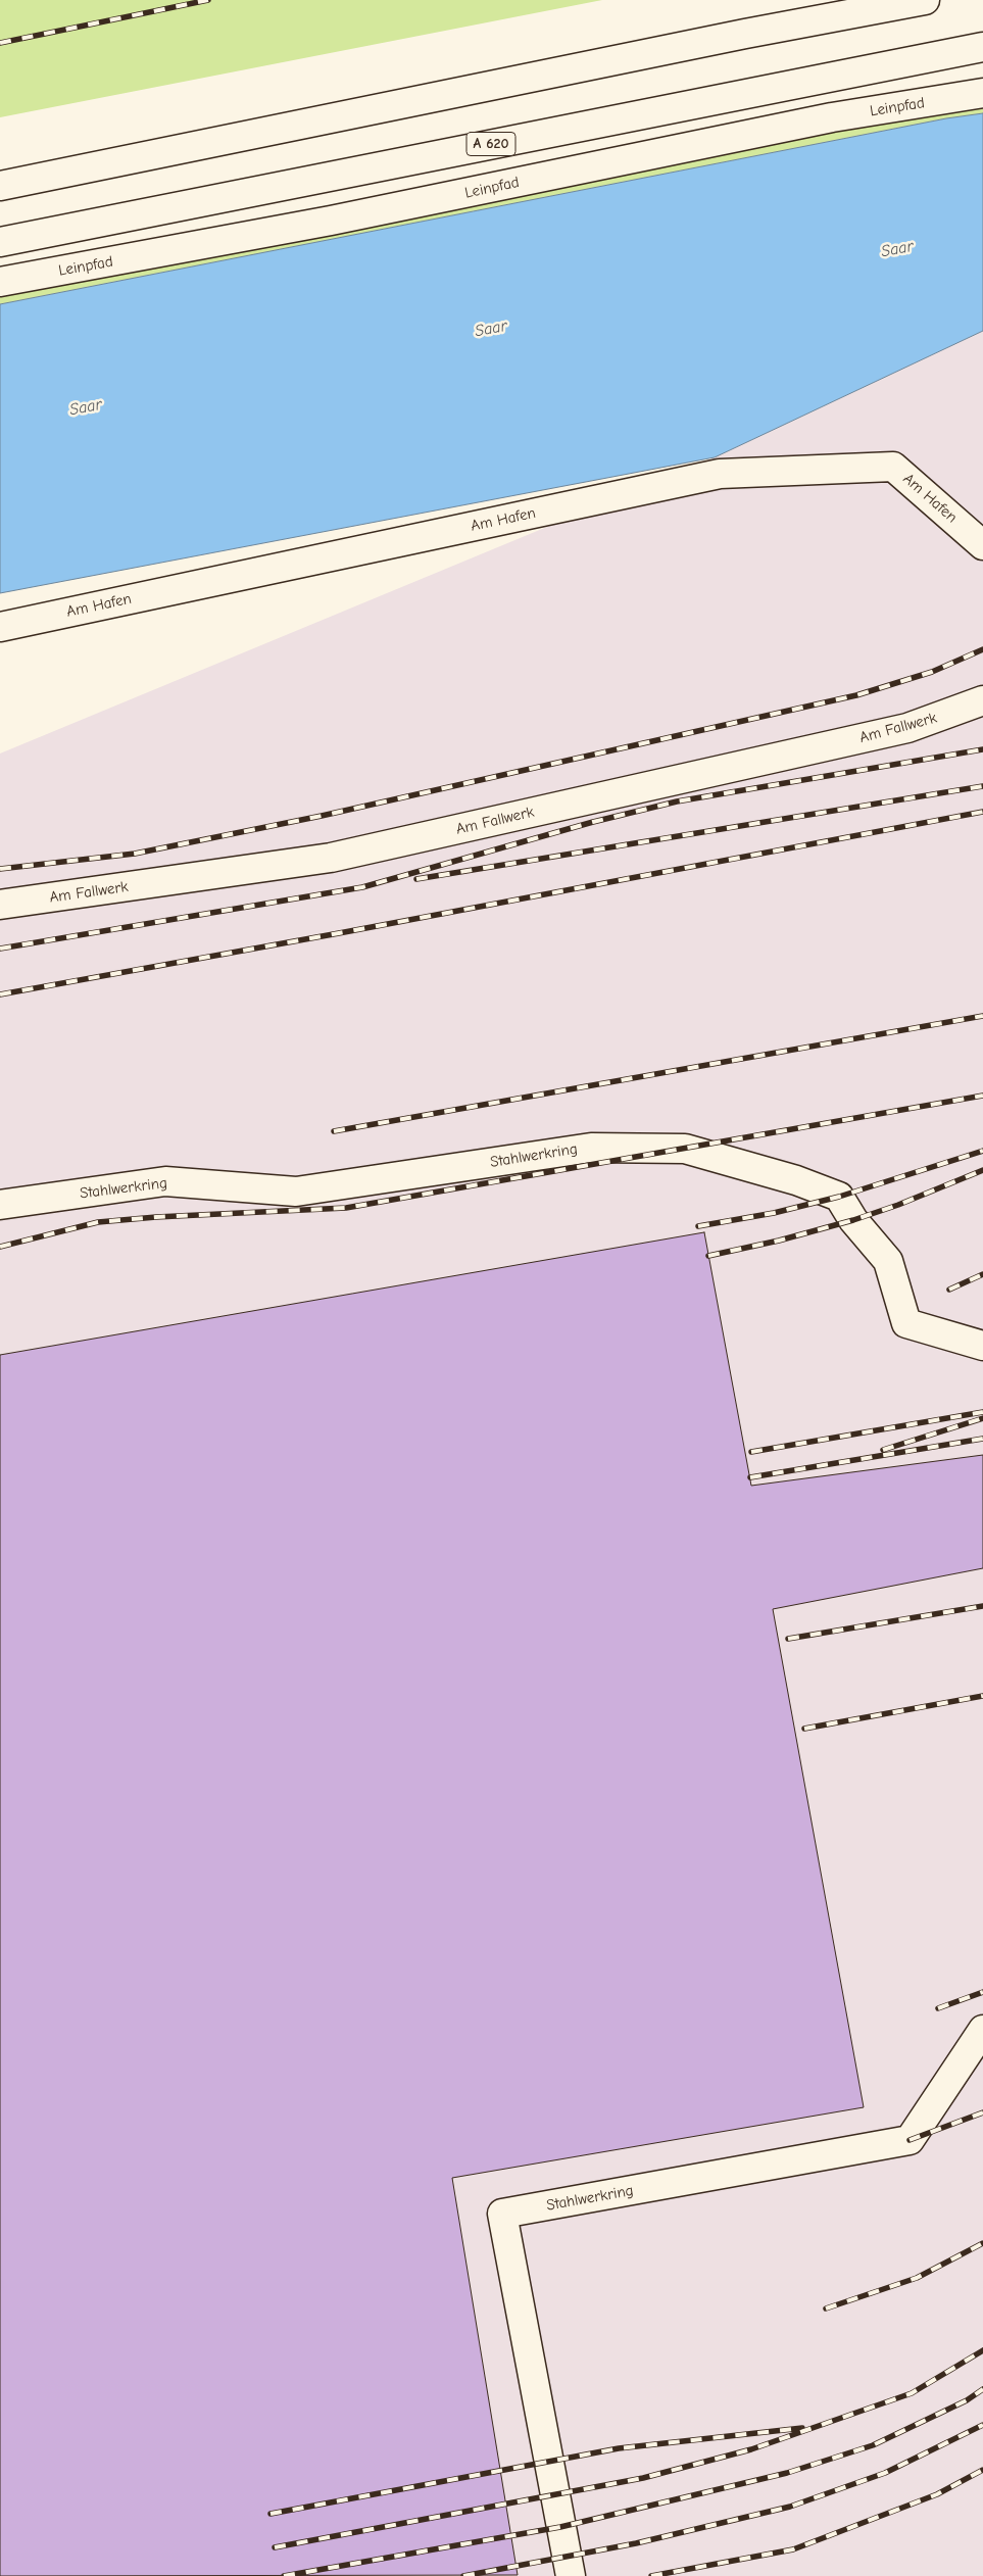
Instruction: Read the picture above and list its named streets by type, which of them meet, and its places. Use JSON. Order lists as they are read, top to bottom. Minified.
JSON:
{"streets":{"main road":["Leinpfad","A 620","Am Hafen","Am Fallwerk","Stahlwerkring"]},"water":["Saar"]}
